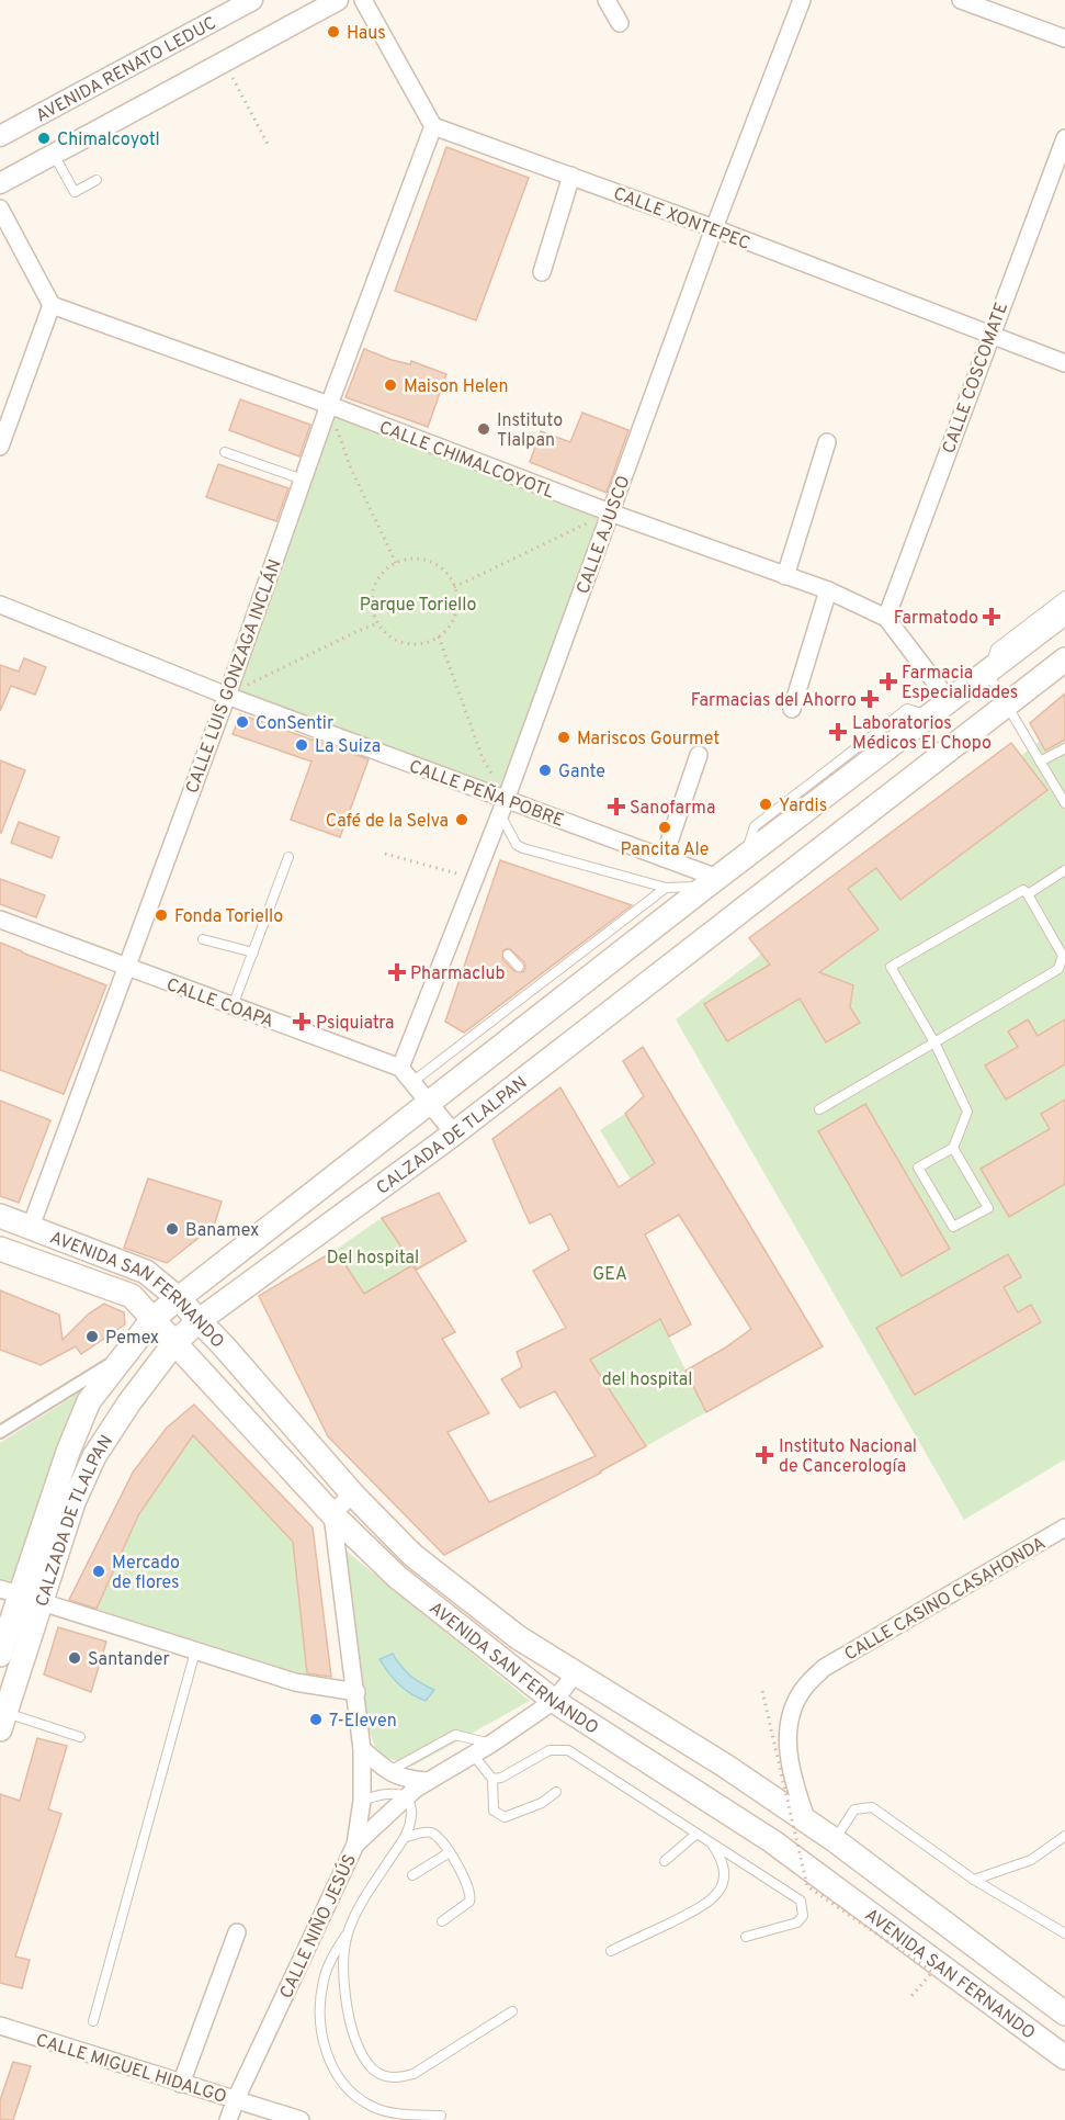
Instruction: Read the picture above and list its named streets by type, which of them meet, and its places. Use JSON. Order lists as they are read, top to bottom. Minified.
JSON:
{"streets":{"main road":["CALZADA DE TLALPAN","AVENIDA SAN FERNANDO"],"street":["AVENIDA RENATO LEDUC","CALLE XONTEPEC","CALLE COSCOMATE","CALLE CHIMALCOYOTL","CALLE AJUSCO","CALLE LUIS GONZAGA INCLÁN","CALLE PEÑA POBRE","CALLE COAPA","CALLE CASINO CASAHONDA","CALLE NIÑO JESÚS","CALLE MIGUEL HIDALGO"]},"crossings":[["CALLE XONTEPEC","CALLE COSCOMATE"],["CALLE XONTEPEC","CALLE AJUSCO"],["CALLE XONTEPEC","CALLE LUIS GONZAGA INCLÁN"],["CALLE COSCOMATE","CALLE CHIMALCOYOTL"],["CALLE CHIMALCOYOTL","CALLE AJUSCO"],["CALLE CHIMALCOYOTL","CALLE LUIS GONZAGA INCLÁN"],["CALLE CHIMALCOYOTL","CALZADA DE TLALPAN"],["CALLE AJUSCO","CALLE PEÑA POBRE"],["CALLE AJUSCO","CALLE COAPA"],["CALLE LUIS GONZAGA INCLÁN","CALLE PEÑA POBRE"],["CALLE LUIS GONZAGA INCLÁN","CALLE COAPA"],["CALLE LUIS GONZAGA INCLÁN","AVENIDA SAN FERNANDO"],["CALLE PEÑA POBRE","CALZADA DE TLALPAN"],["CALLE COAPA","CALZADA DE TLALPAN"],["CALZADA DE TLALPAN","AVENIDA SAN FERNANDO"],["AVENIDA SAN FERNANDO","CALLE CASINO CASAHONDA"],["AVENIDA SAN FERNANDO","CALLE NIÑO JESÚS"],["CALLE NIÑO JESÚS","CALLE MIGUEL HIDALGO"]],"parks":["Parque Toriello","Del hospital","GEA","del hospital"],"places":{"other":["Haus","Chimalcoyotl","Maison Helen","Instituto Tlalpan","ConSentir","Mariscos Gourmet","La Suiza","Gante","Yardis","Café de la Selva","Pancita Ale","Fonda Toriello","Banamex","Pemex","Mercado de flores","Santander","7-Eleven"],"health":["Farmatodo","Farmacia Especialidades","Farmacias del Ahorro","Laboratorios Médicos El Chopo","Sanofarma","Pharmaclub","Psiquiatra","Instituto Nacional de Cancerología"]}}
